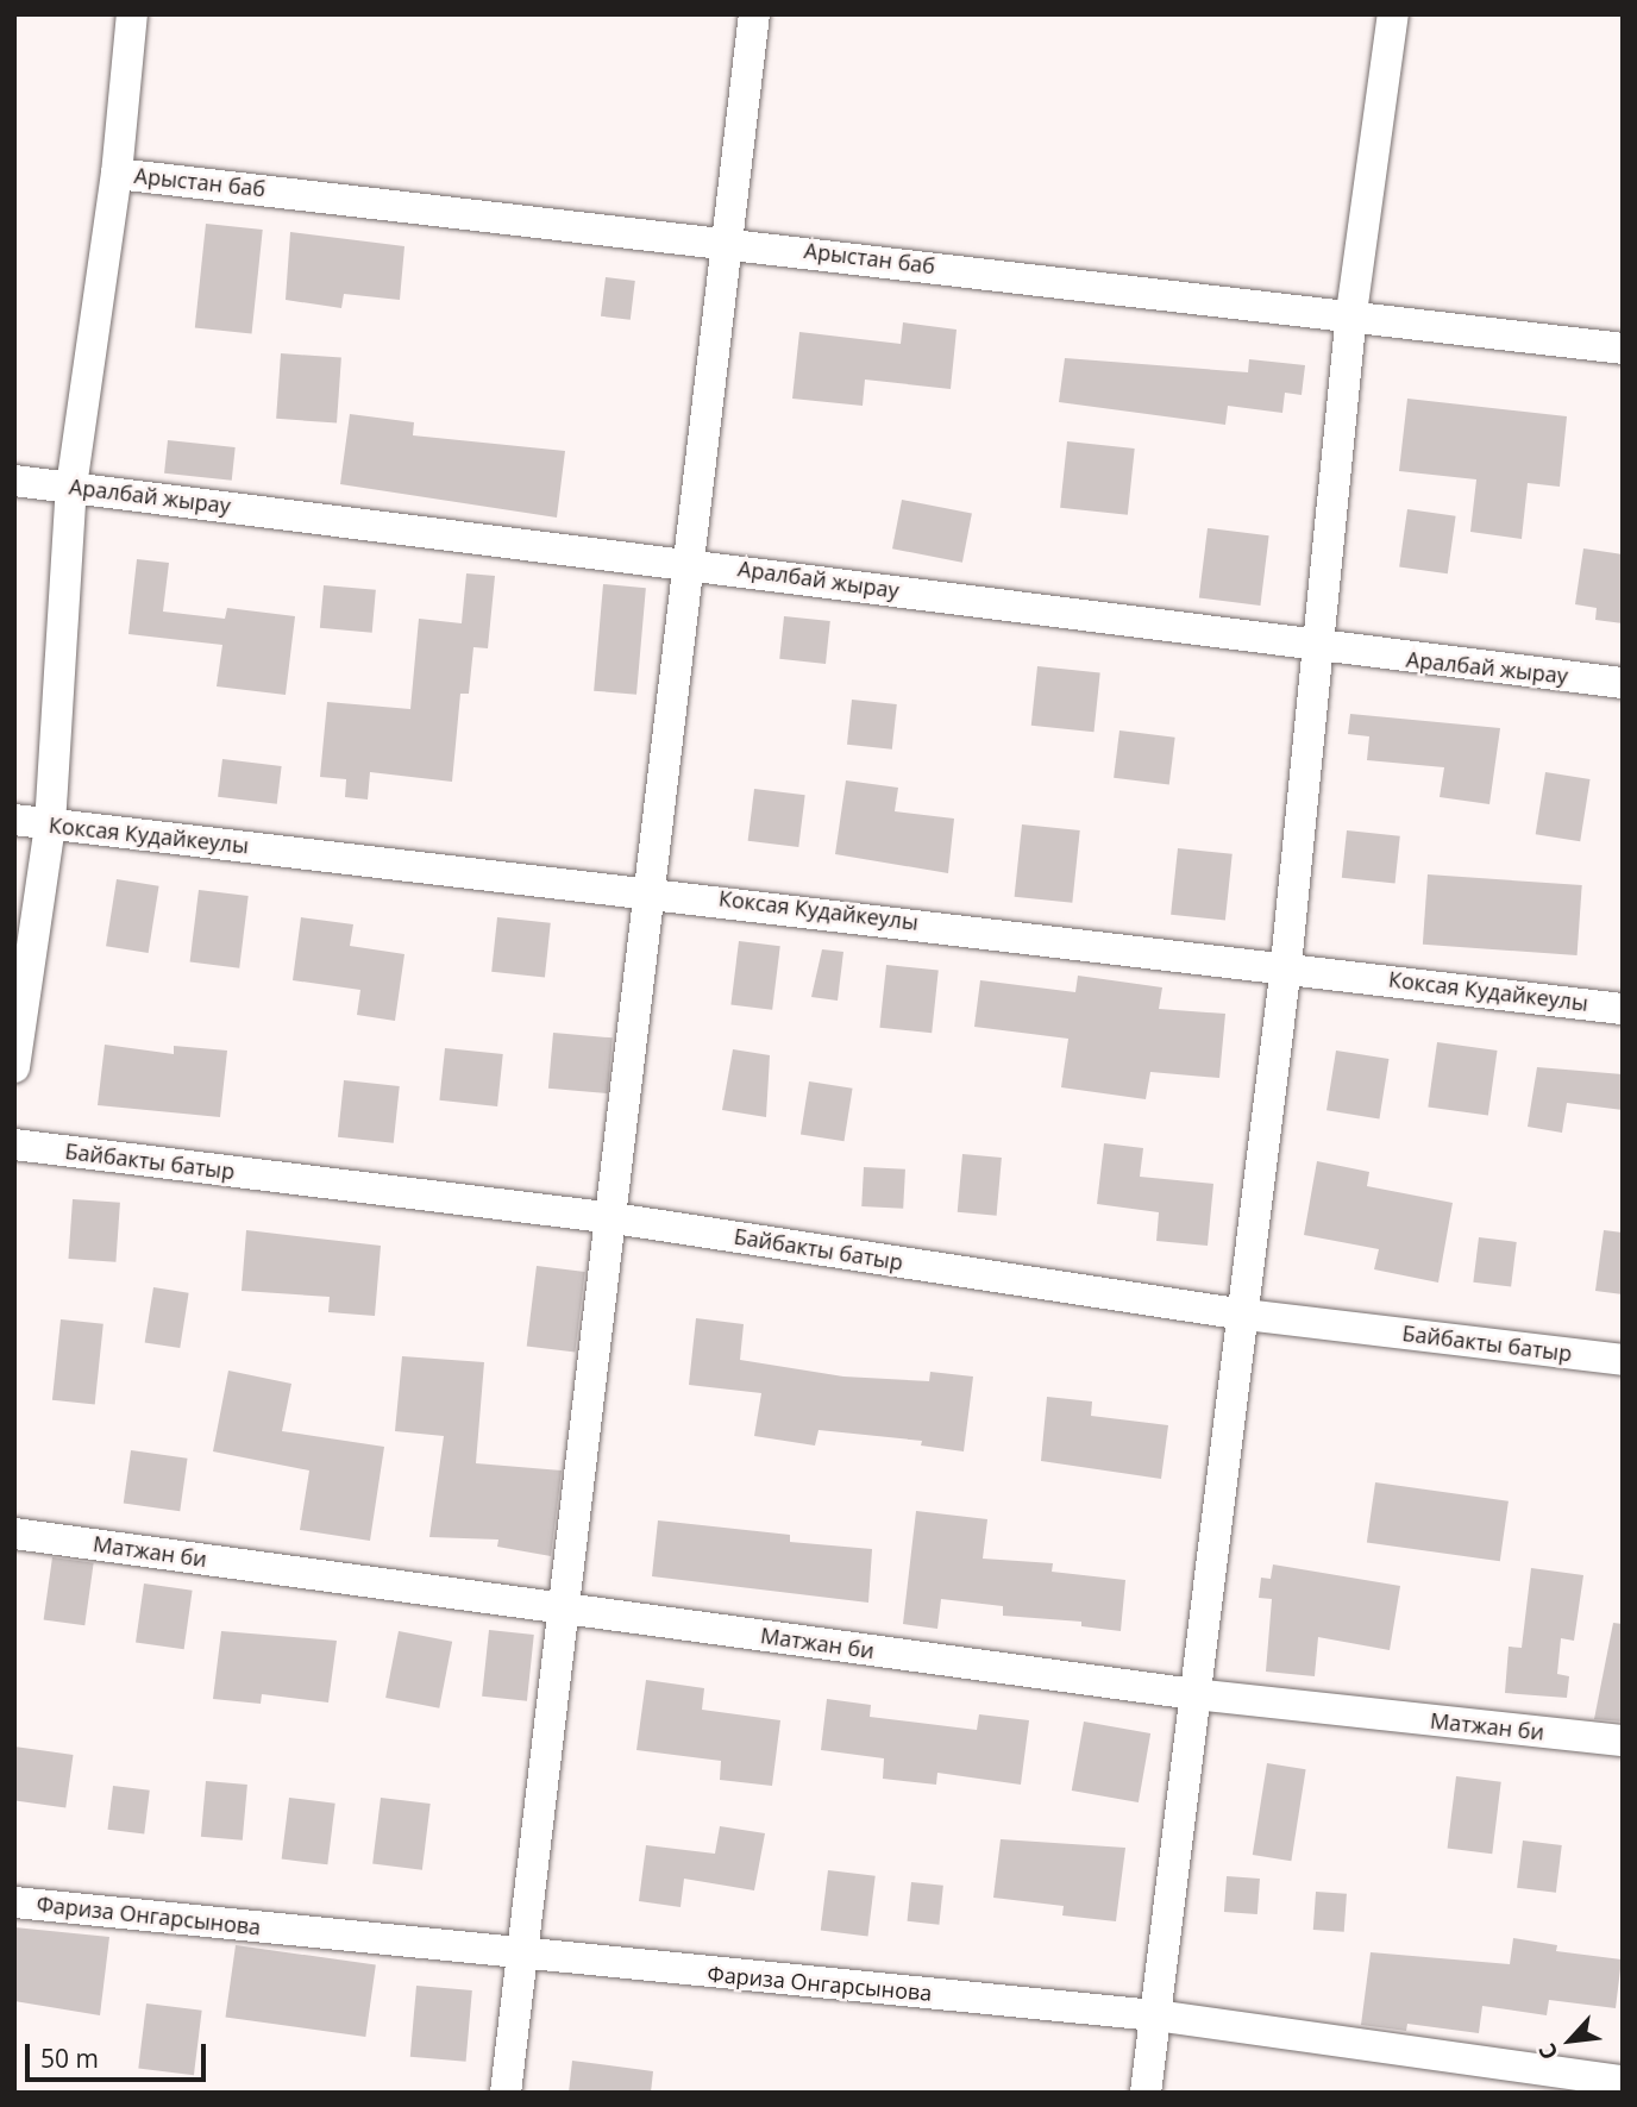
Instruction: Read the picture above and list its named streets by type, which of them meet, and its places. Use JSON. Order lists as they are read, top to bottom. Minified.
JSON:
{"streets":{"street":["Арыстан баб","Аралбай жырау","Коксая Кудайкеулы","Байбакты батыр","Матжан би","Фариза Онгарсынова"]},"scale_bar":"50 m","north":"bottom left"}
